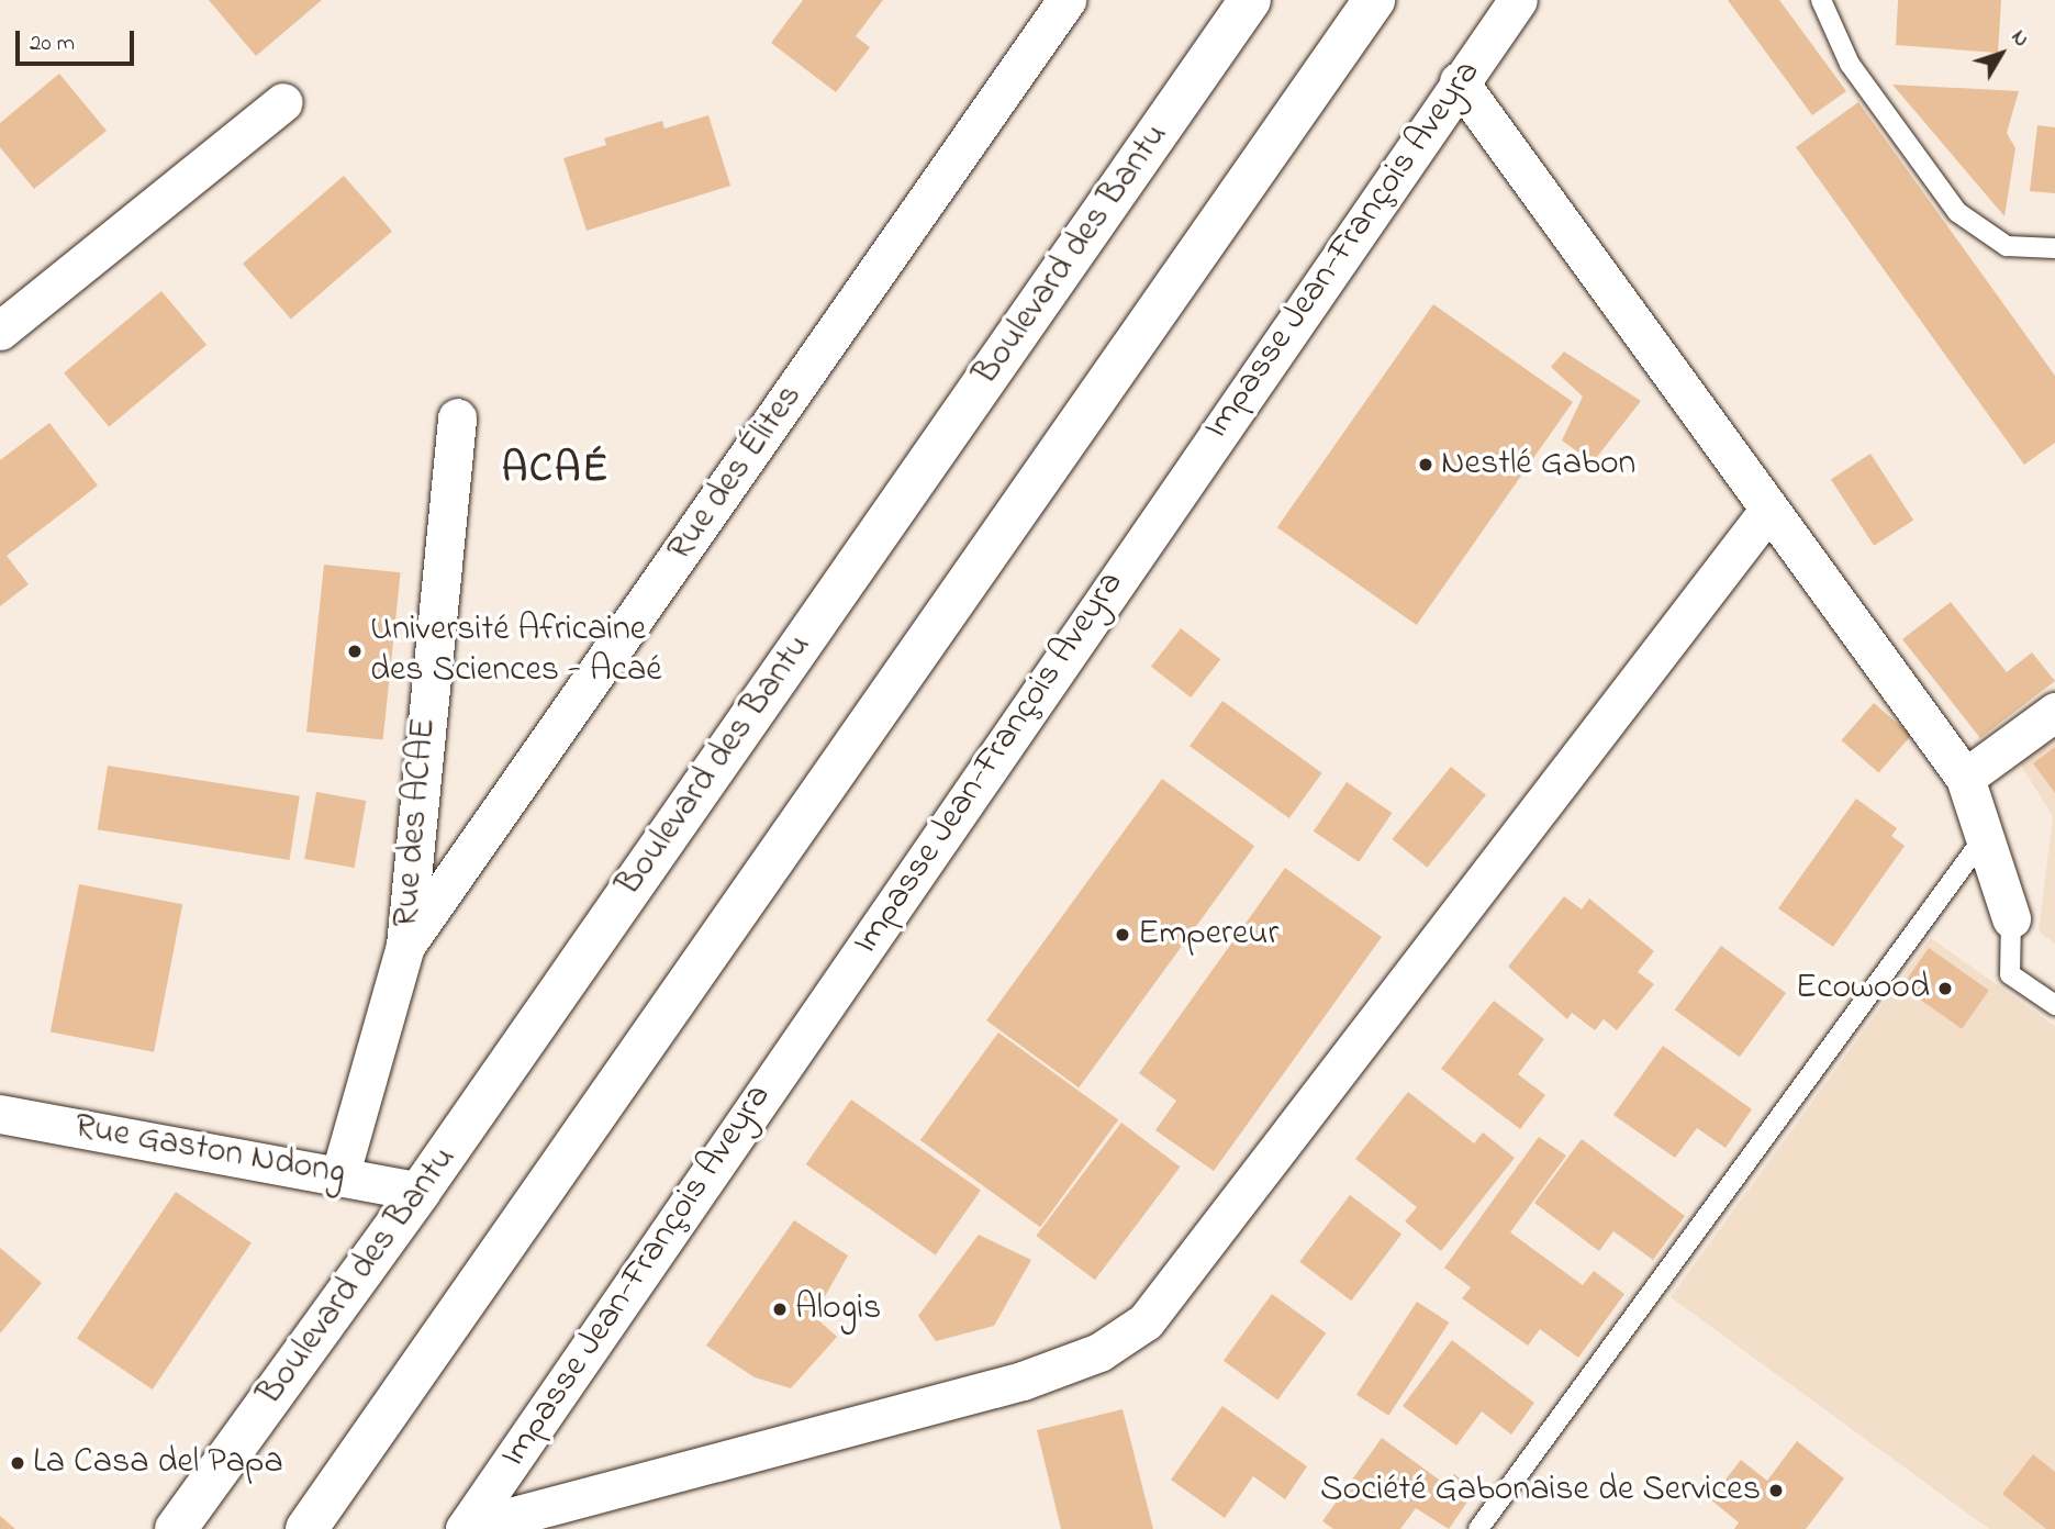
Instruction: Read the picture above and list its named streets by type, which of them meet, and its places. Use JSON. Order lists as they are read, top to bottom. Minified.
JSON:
{"streets":{"highway":["Boulevard des Bantu"],"street":["Impasse Jean-François Aveyra","Rue des Élites","Rue des ACAE","Rue Gaston Ndong"]},"crossings":[["Boulevard des Bantu","Rue Gaston Ndong"],["Rue des Élites","Rue des ACAE"],["Rue des ACAE","Rue Gaston Ndong"]],"districts":["ACAÉ"],"places":["Nestlé Gabon","Université Africaine des Sciences - Acaé","Empereur","Ecowood","Alogis","La Casa del Papa","Société Gabonaise de Services"],"scale_bar":"20 m","north":"top right"}
